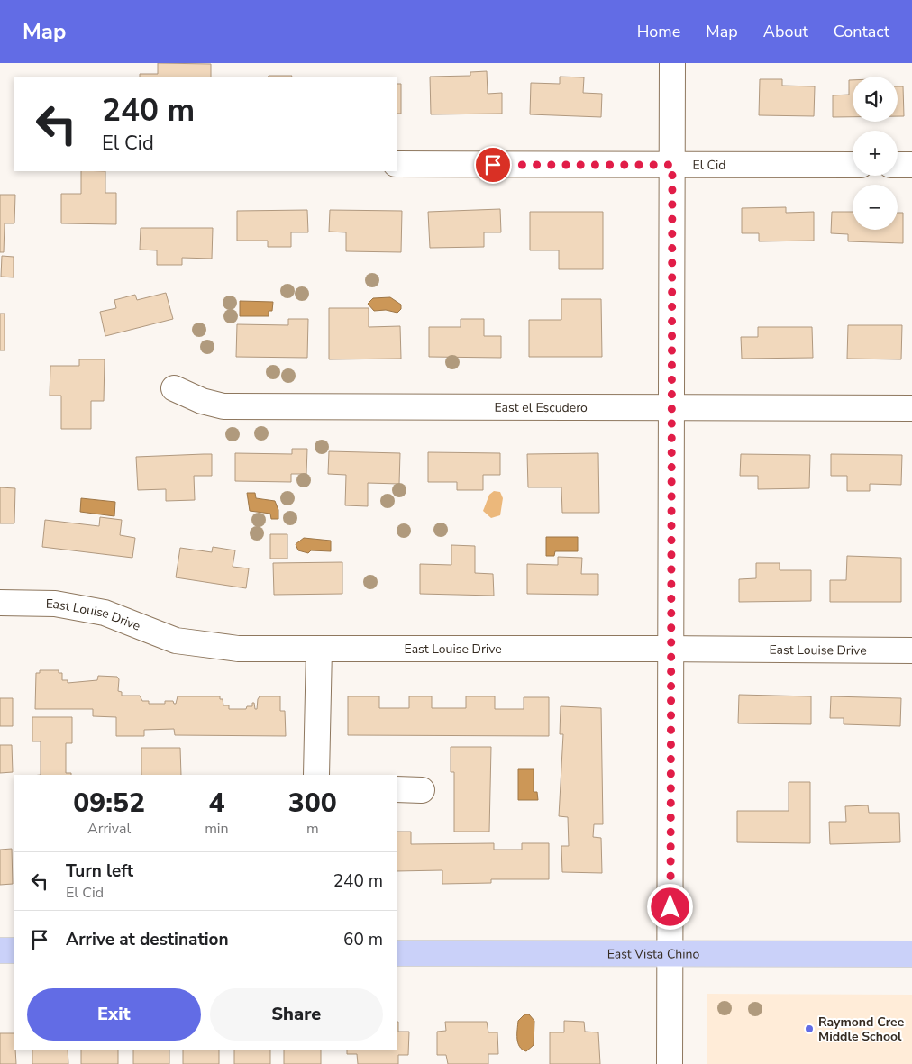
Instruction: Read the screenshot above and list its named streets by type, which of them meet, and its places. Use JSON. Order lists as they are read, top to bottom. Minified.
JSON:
{"streets":{"main road":["East Vista Chino"],"street":["El Cid","East el Escudero","East Louise Drive"]},"places":["Raymond Cree Middle School"],"page":{"header":"Map","nav":["Home","Map","About","Contact"],"map_buttons":["+","−"],"turn":["240 m","El Cid"],"eta":["09:52","Arrival","4","min","300","m"],"list":[{"name":"Turn left","note":"El Cid","value":"240 m"},{"name":"Arrive at destination","value":"60 m"}],"buttons":["Exit","Share"]}}
